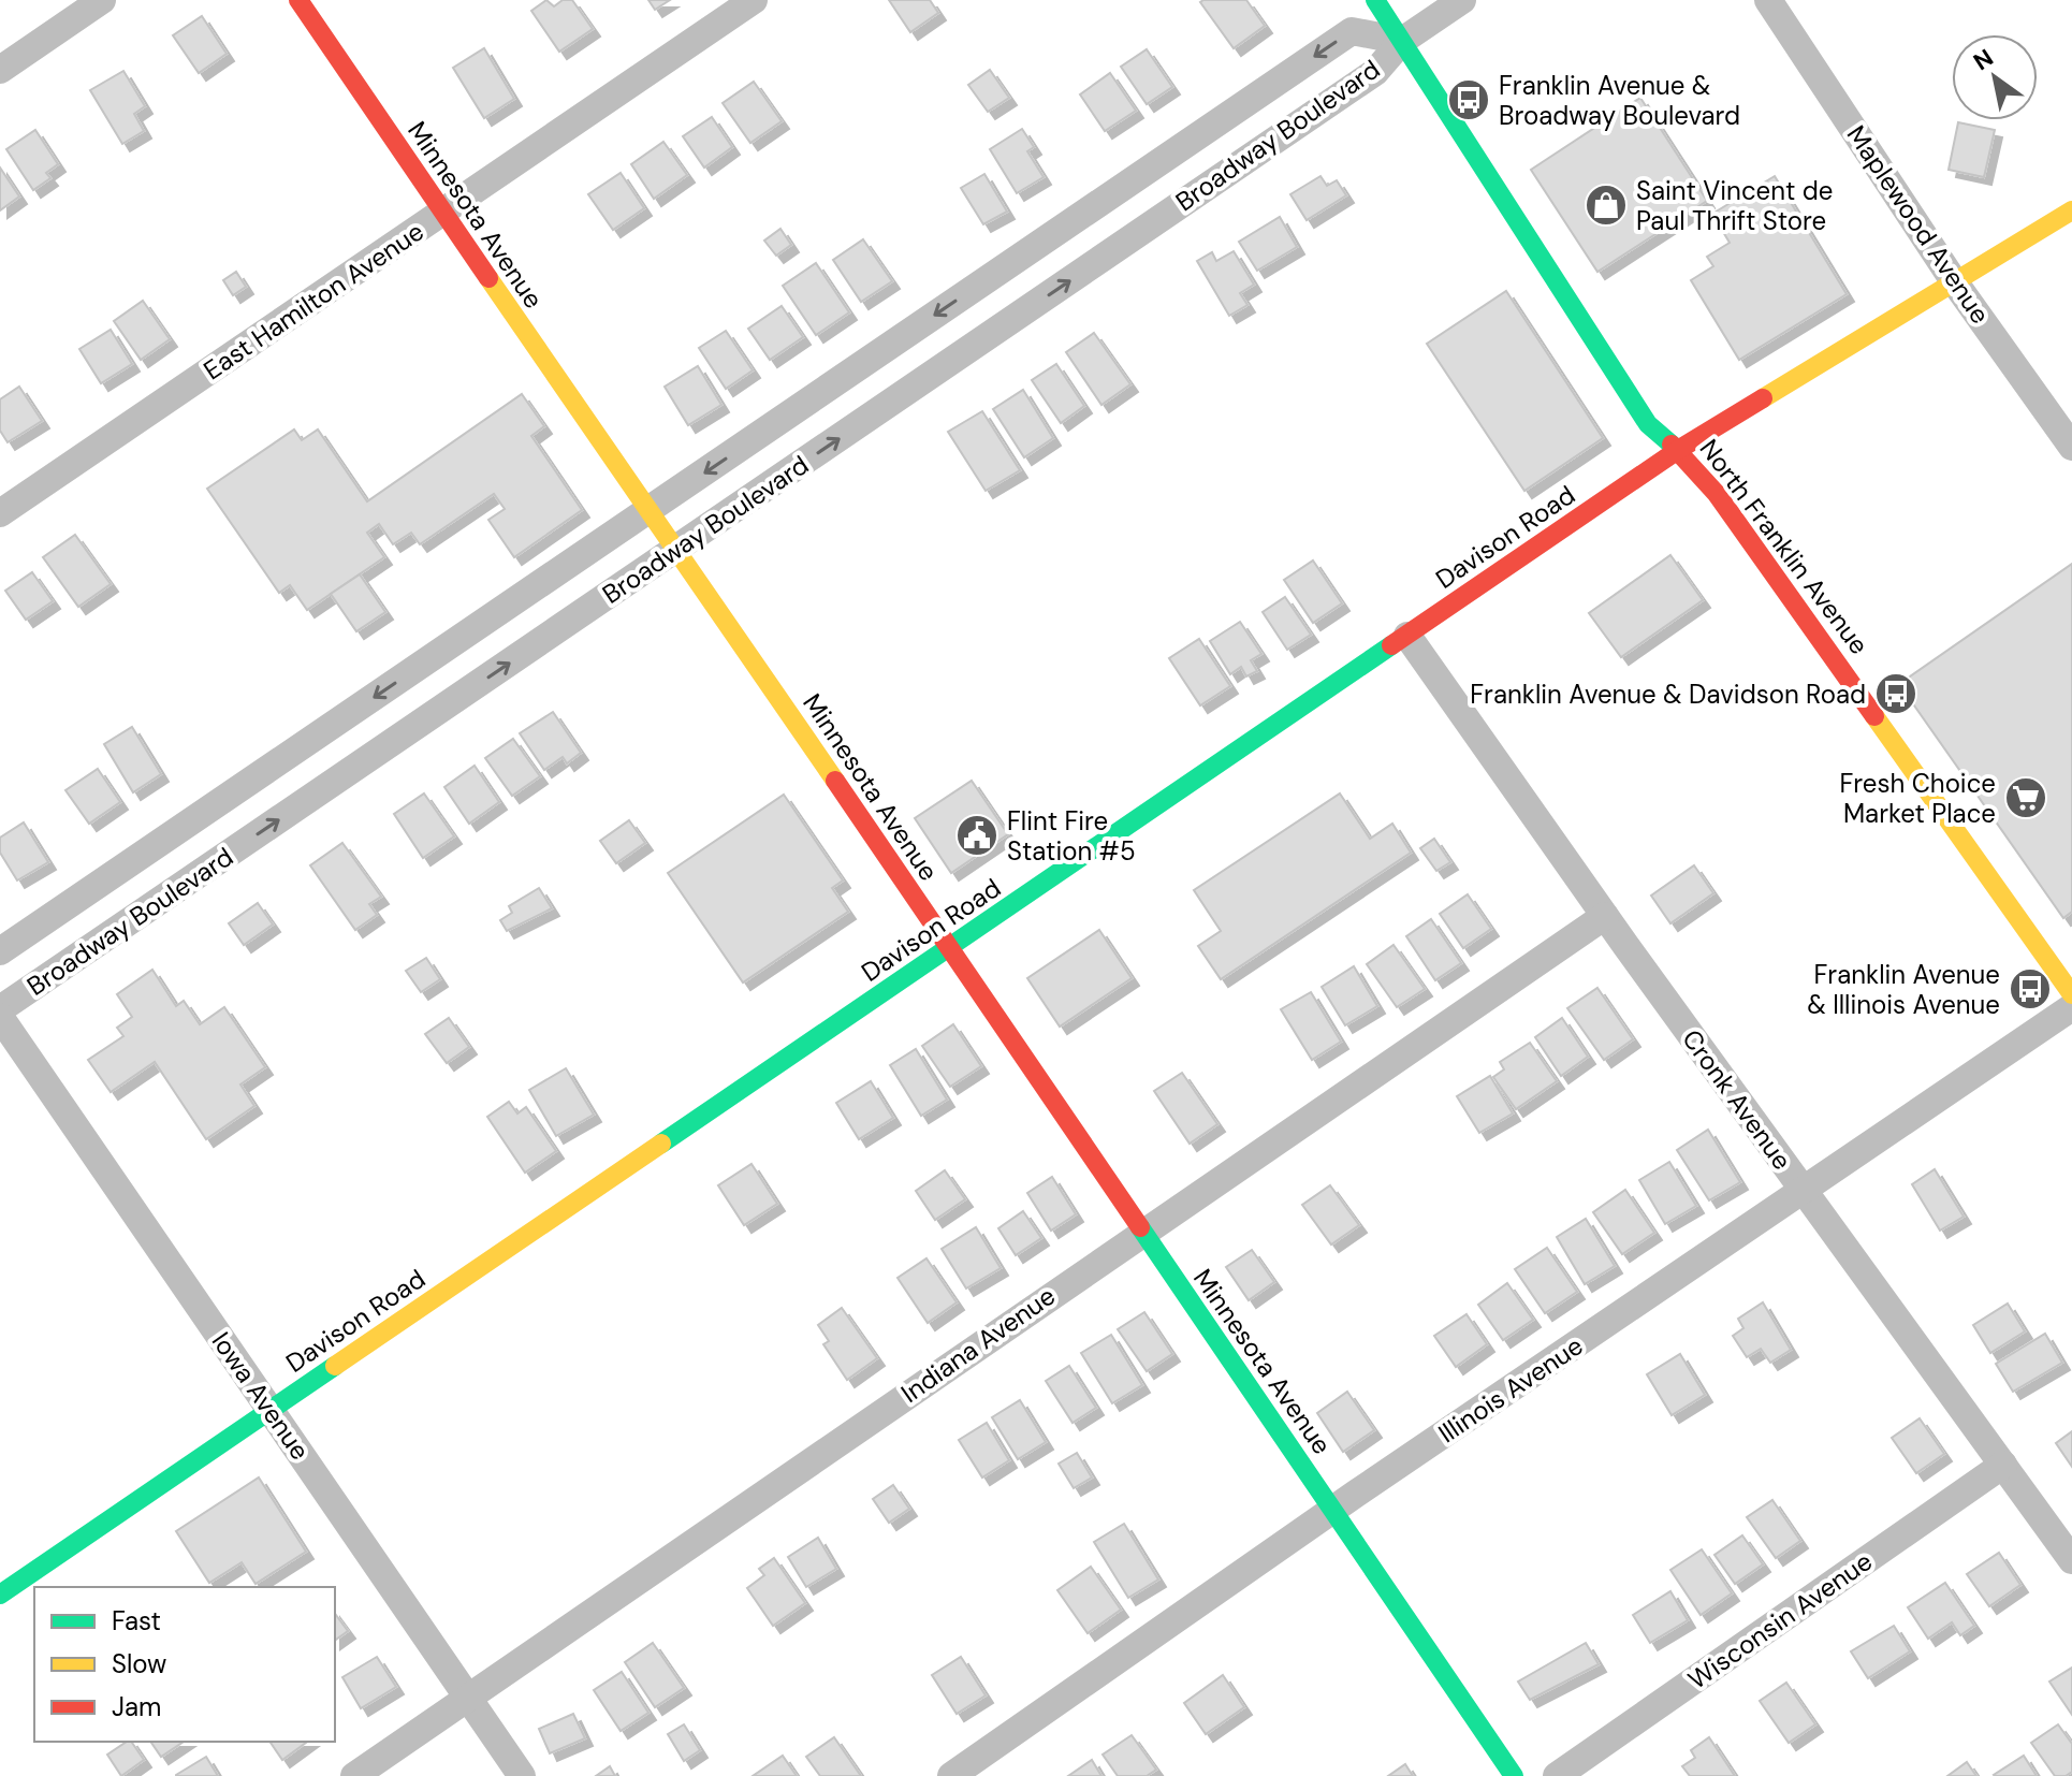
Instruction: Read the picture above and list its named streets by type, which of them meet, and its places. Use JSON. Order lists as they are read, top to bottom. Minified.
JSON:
{"streets":{"street":["Broadway Boulevard","Minnesota Avenue","Maplewood Avenue","East Hamilton Avenue","Davison Road","North Franklin Avenue","Cronk Avenue","Indiana Avenue","Illinois Avenue","Iowa Avenue","Wisconsin Avenue"]},"crossings":[["Broadway Boulevard","Minnesota Avenue"],["Broadway Boulevard","North Franklin Avenue"],["Minnesota Avenue","East Hamilton Avenue"],["Minnesota Avenue","Davison Road"],["Minnesota Avenue","Indiana Avenue"],["Minnesota Avenue","Illinois Avenue"],["Maplewood Avenue","Davison Road"],["Davison Road","North Franklin Avenue"],["Davison Road","Cronk Avenue"],["Davison Road","Iowa Avenue"],["Cronk Avenue","Indiana Avenue"],["Cronk Avenue","Illinois Avenue"],["Cronk Avenue","Wisconsin Avenue"],["Indiana Avenue","Iowa Avenue"]],"places":{"bus stop":["Franklin Avenue & Broadway Boulevard","Franklin Avenue & Davidson Road","Franklin Avenue & Illinois Avenue"],"shop":["Saint Vincent de Paul Thrift Store"],"supermarket":["Fresh Choice Market Place"],"public building":["Flint Fire Station #5"]},"legend":["Fast","Slow","Jam"],"north":"top left"}
